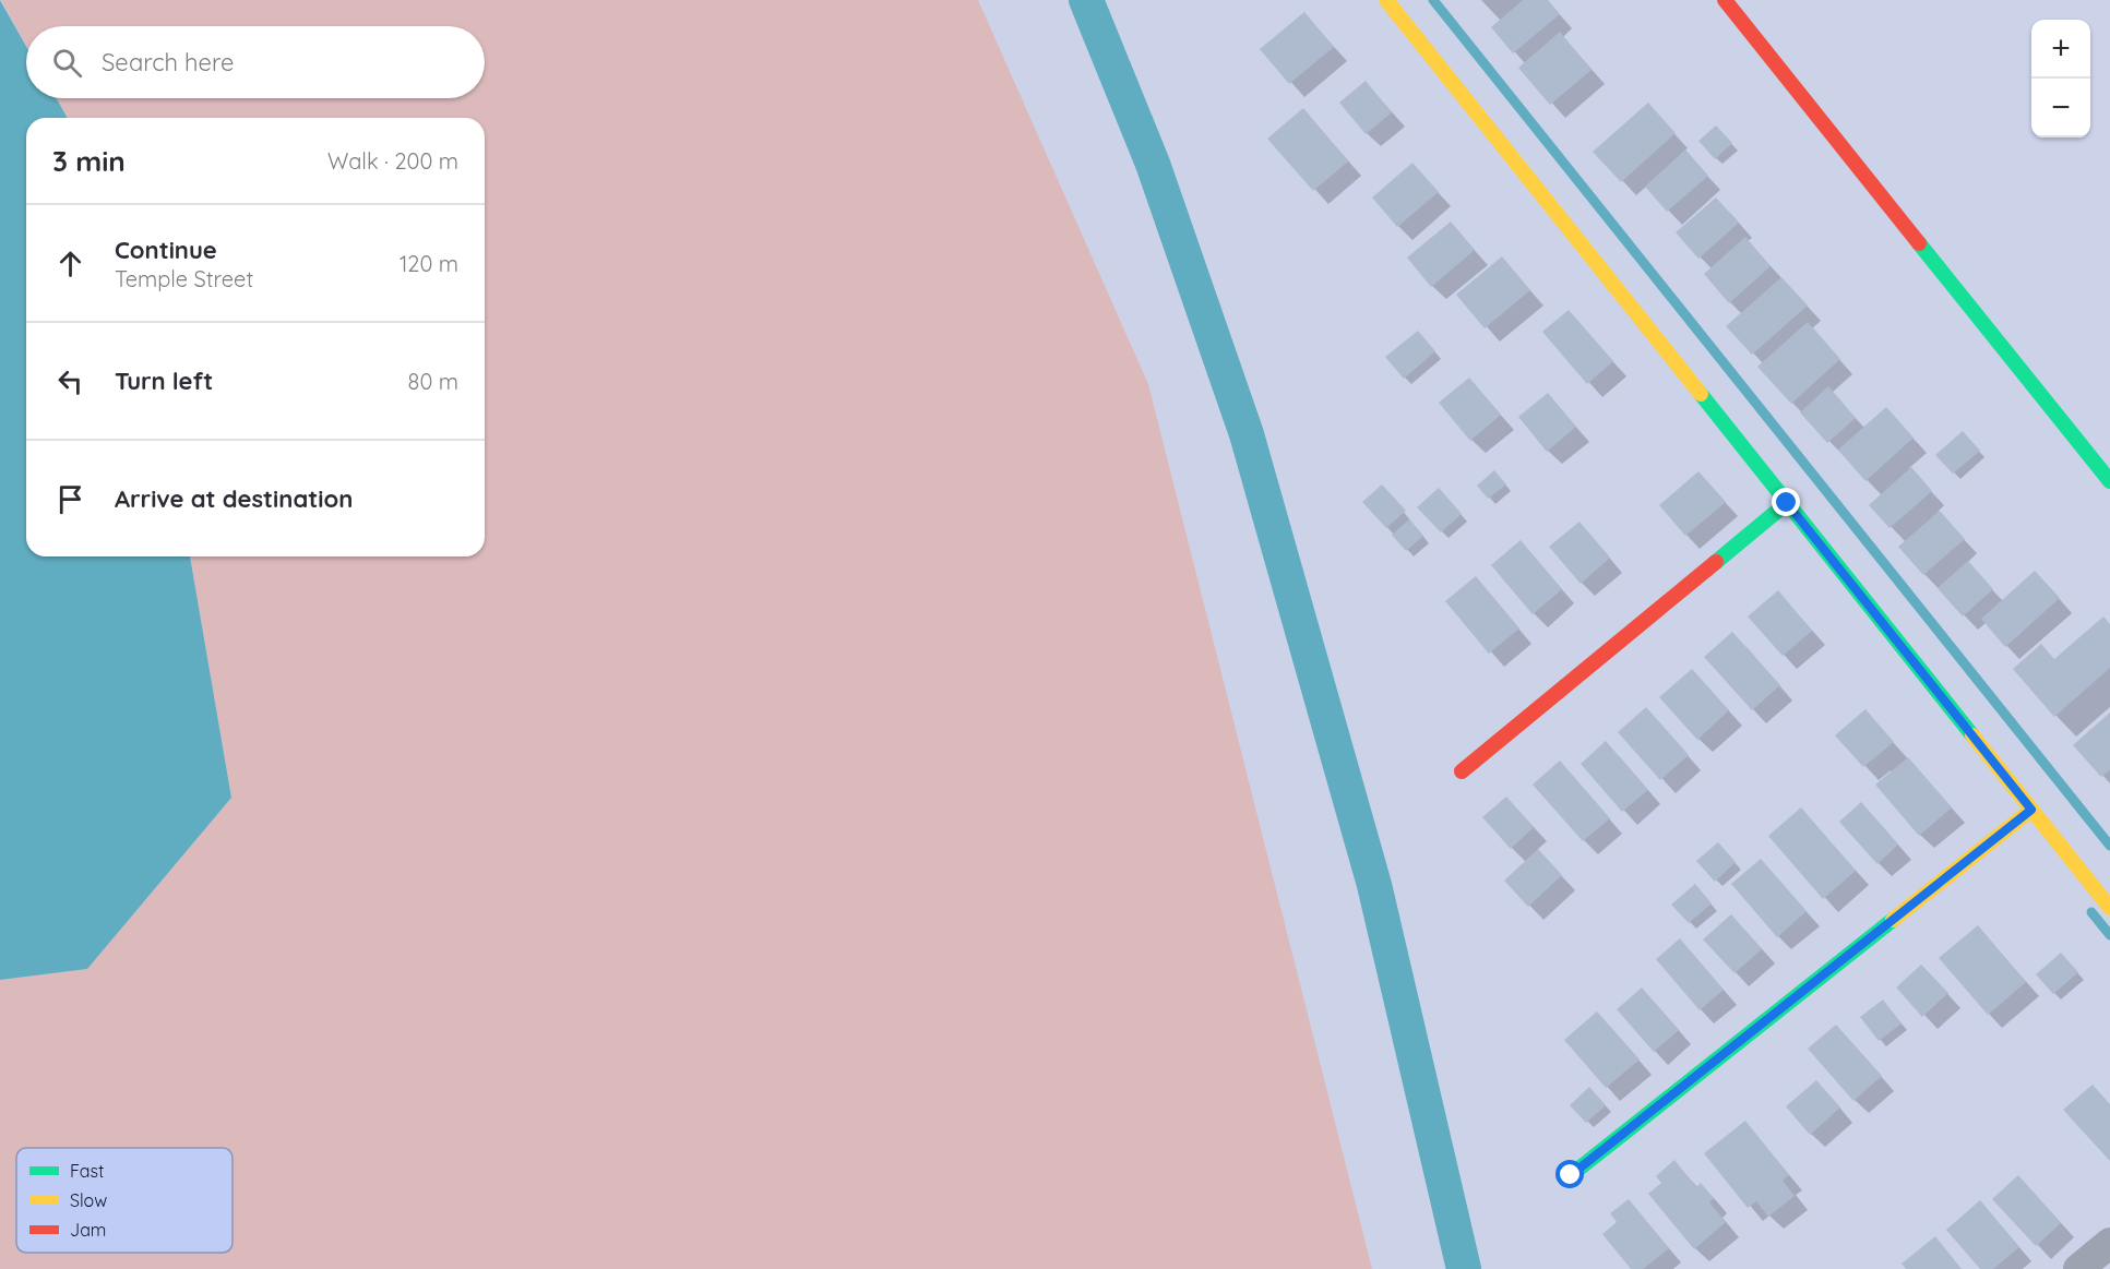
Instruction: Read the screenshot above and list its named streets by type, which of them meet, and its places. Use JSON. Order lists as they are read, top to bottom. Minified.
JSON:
{"legend":["Fast","Slow","Jam"],"page":{"map_buttons":["+","−"],"search":"Search here","heading":["3 min","Walk · 200 m"],"list":[["Continue","Temple Street","120 m"],["Turn left","80 m"],"Arrive at destination"]}}
